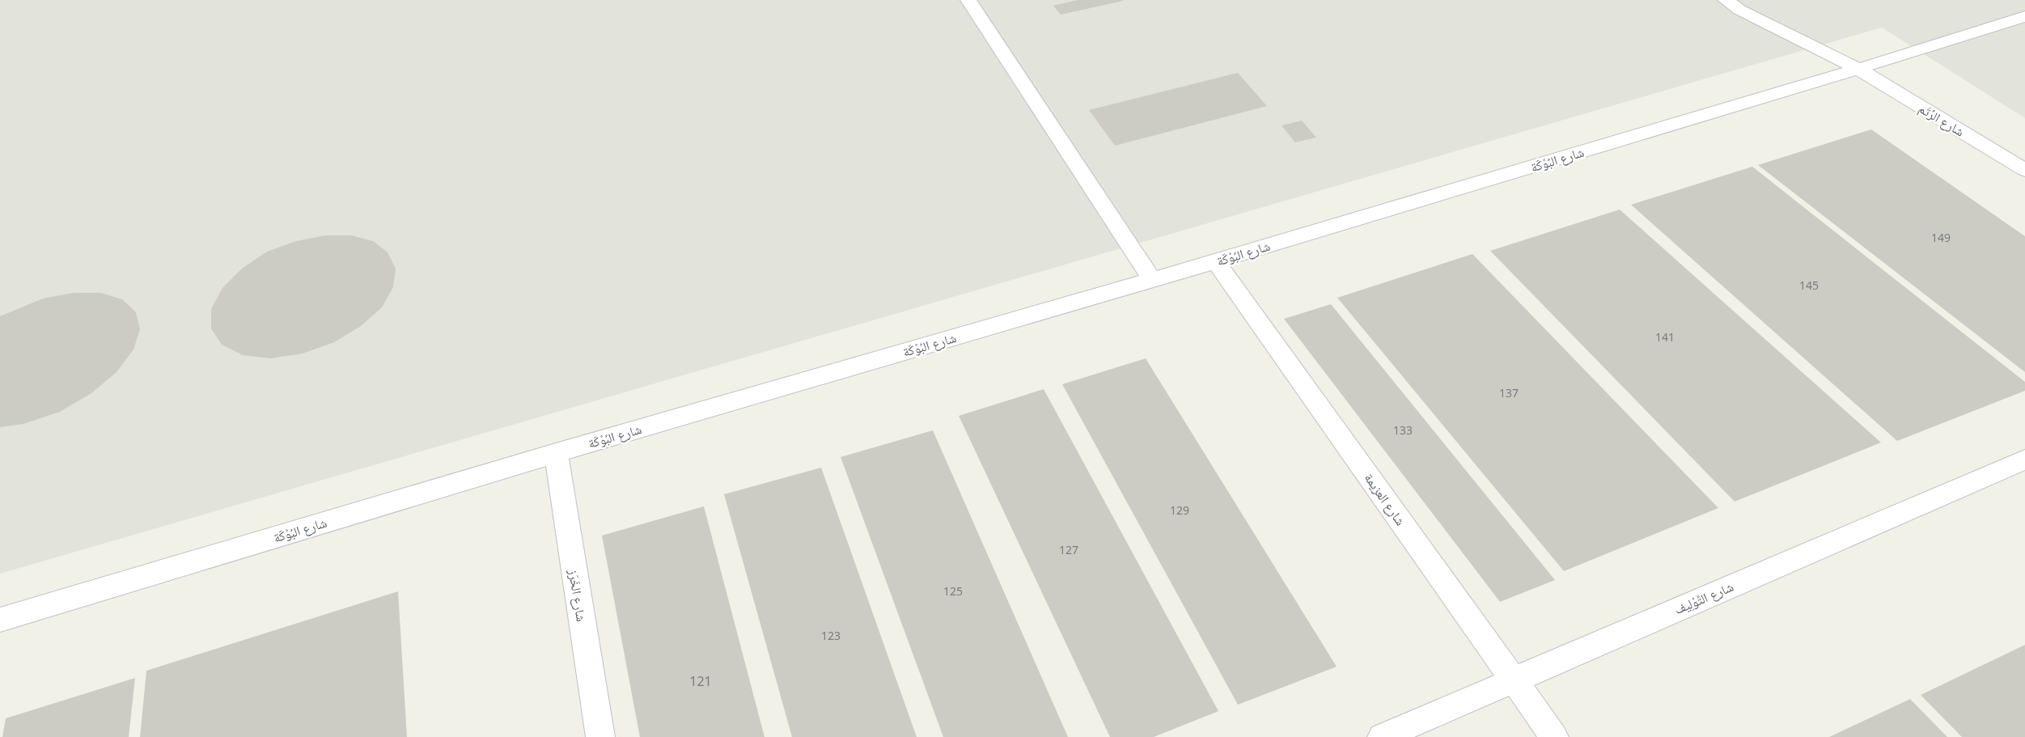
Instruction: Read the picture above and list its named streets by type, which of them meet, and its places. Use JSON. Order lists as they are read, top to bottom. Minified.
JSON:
{"streets":{"street":["شارع الرُتَم","شارع البُوْكَة","شارع العزيمة","شارع الخَرَز","شارع التَّوْلِيف"]},"crossings":[["شارع الرُتَم","شارع البُوْكَة"],["شارع البُوْكَة","شارع العزيمة"],["شارع البُوْكَة","شارع الخَرَز"],["شارع العزيمة","شارع التَّوْلِيف"]],"house_numbers":["149","145","141","137","133","129","127","125","123","121"]}
